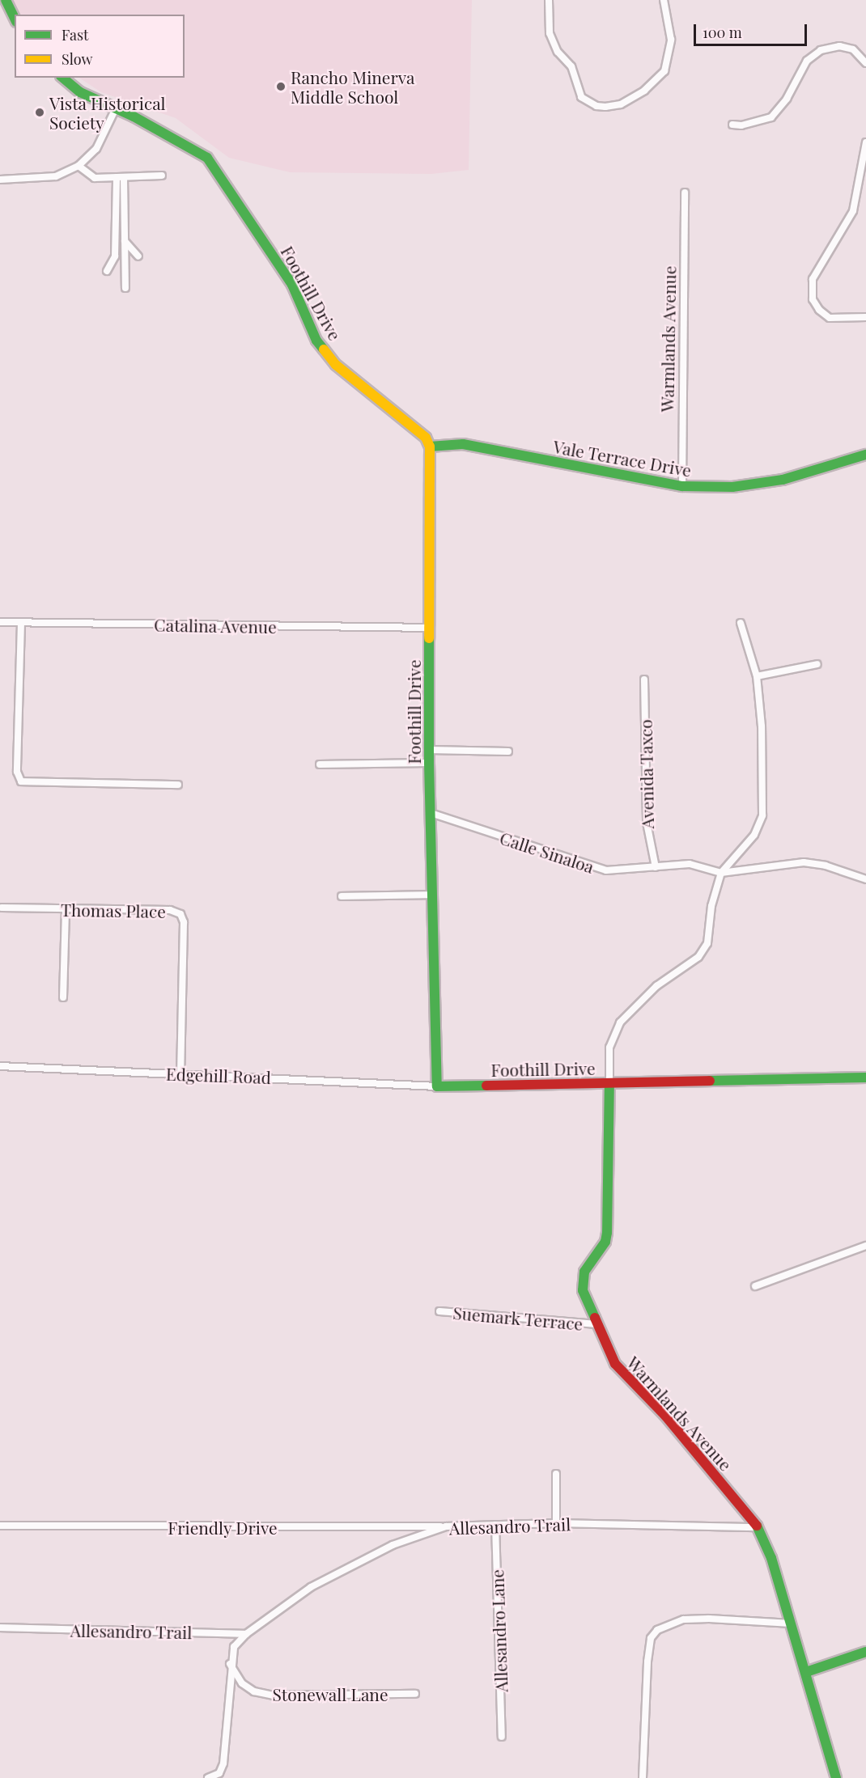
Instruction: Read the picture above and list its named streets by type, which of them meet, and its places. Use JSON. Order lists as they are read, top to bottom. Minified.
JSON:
{"streets":{"street":["Foothill Drive","Warmlands Avenue","Vale Terrace Drive","Catalina Avenue","Avenida Taxco","Calle Sinaloa","Thomas Place","Edgehill Road","Suemark Terrace","Allesandro Trail","Friendly Drive","Allesandro Lane","Stonewall Lane"]},"crossings":[["Foothill Drive","Warmlands Avenue"],["Foothill Drive","Vale Terrace Drive"],["Foothill Drive","Catalina Avenue"],["Foothill Drive","Calle Sinaloa"],["Foothill Drive","Edgehill Road"],["Warmlands Avenue","Vale Terrace Drive"],["Warmlands Avenue","Calle Sinaloa"],["Warmlands Avenue","Suemark Terrace"],["Warmlands Avenue","Allesandro Trail"],["Avenida Taxco","Calle Sinaloa"],["Thomas Place","Edgehill Road"],["Allesandro Trail","Friendly Drive"],["Allesandro Trail","Allesandro Lane"]],"places":["Rancho Minerva Middle School","Vista Historical Society"],"legend":["Fast","Slow"],"scale_bar":"100 m"}
